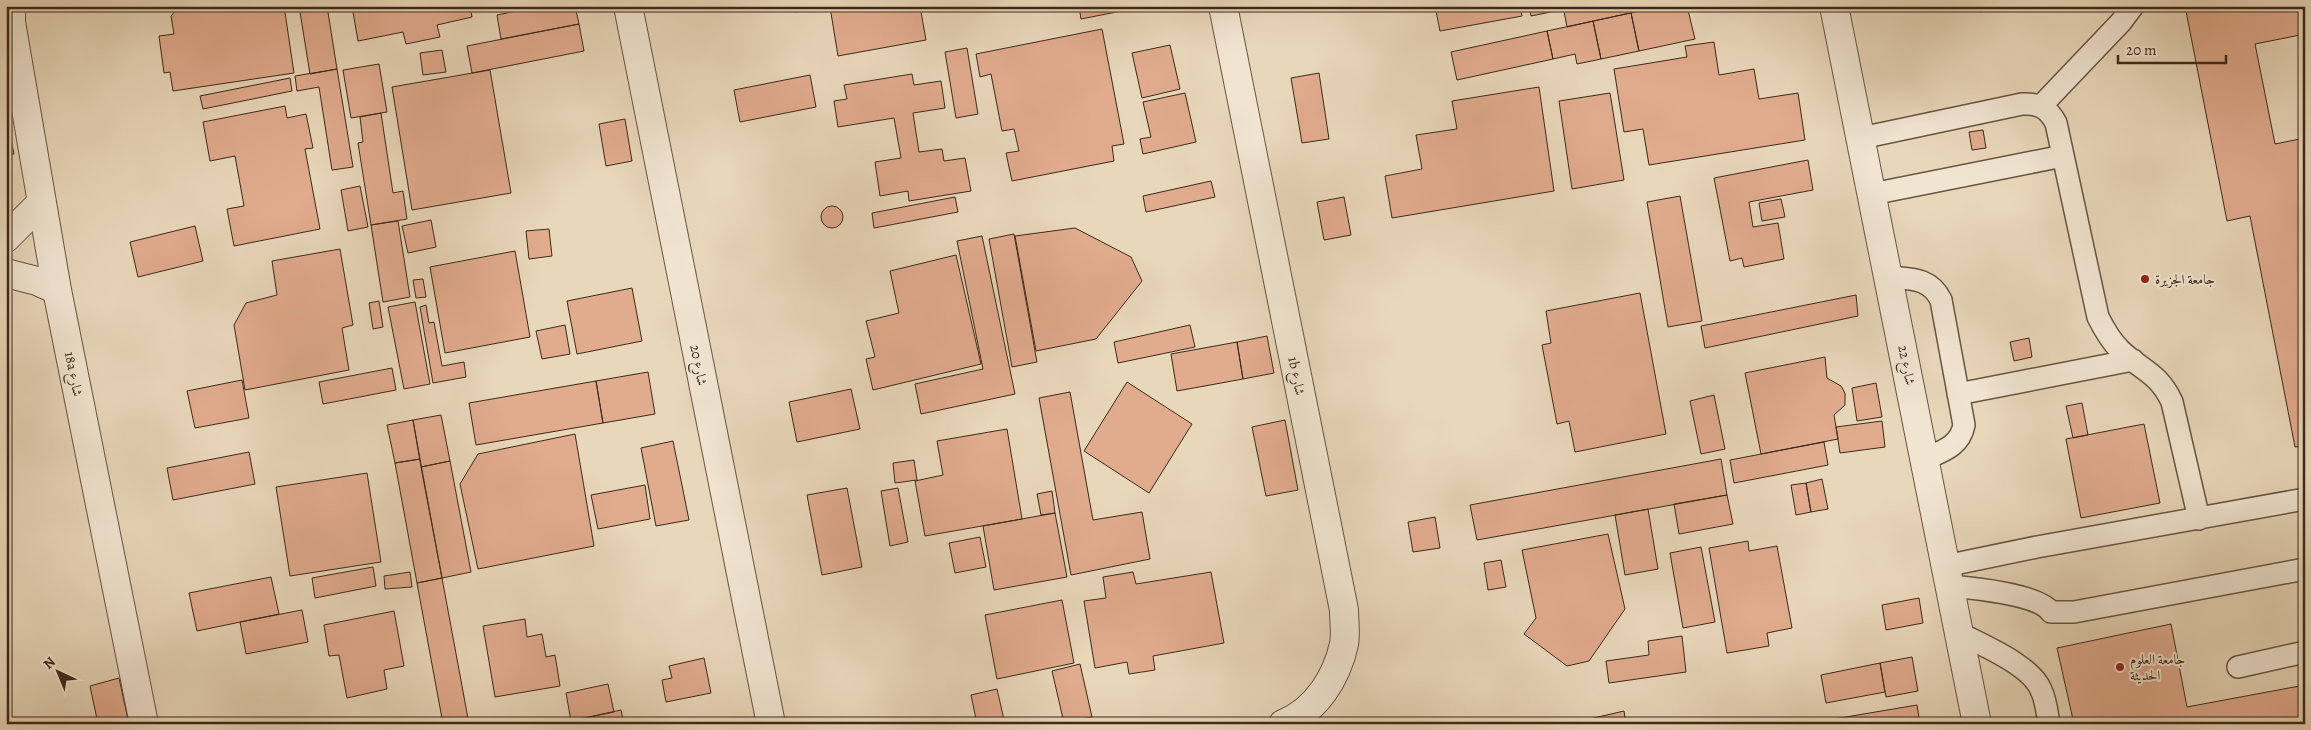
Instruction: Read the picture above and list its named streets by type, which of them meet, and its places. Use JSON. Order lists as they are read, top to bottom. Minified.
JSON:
{"streets":{"street":["شارع 20","شارع 22","18a شارع","1b شارع"]},"places":["جامعة الجزيرة","جامعة العلوم الحديثة"],"scale_bar":"20 m","north":"top left"}
